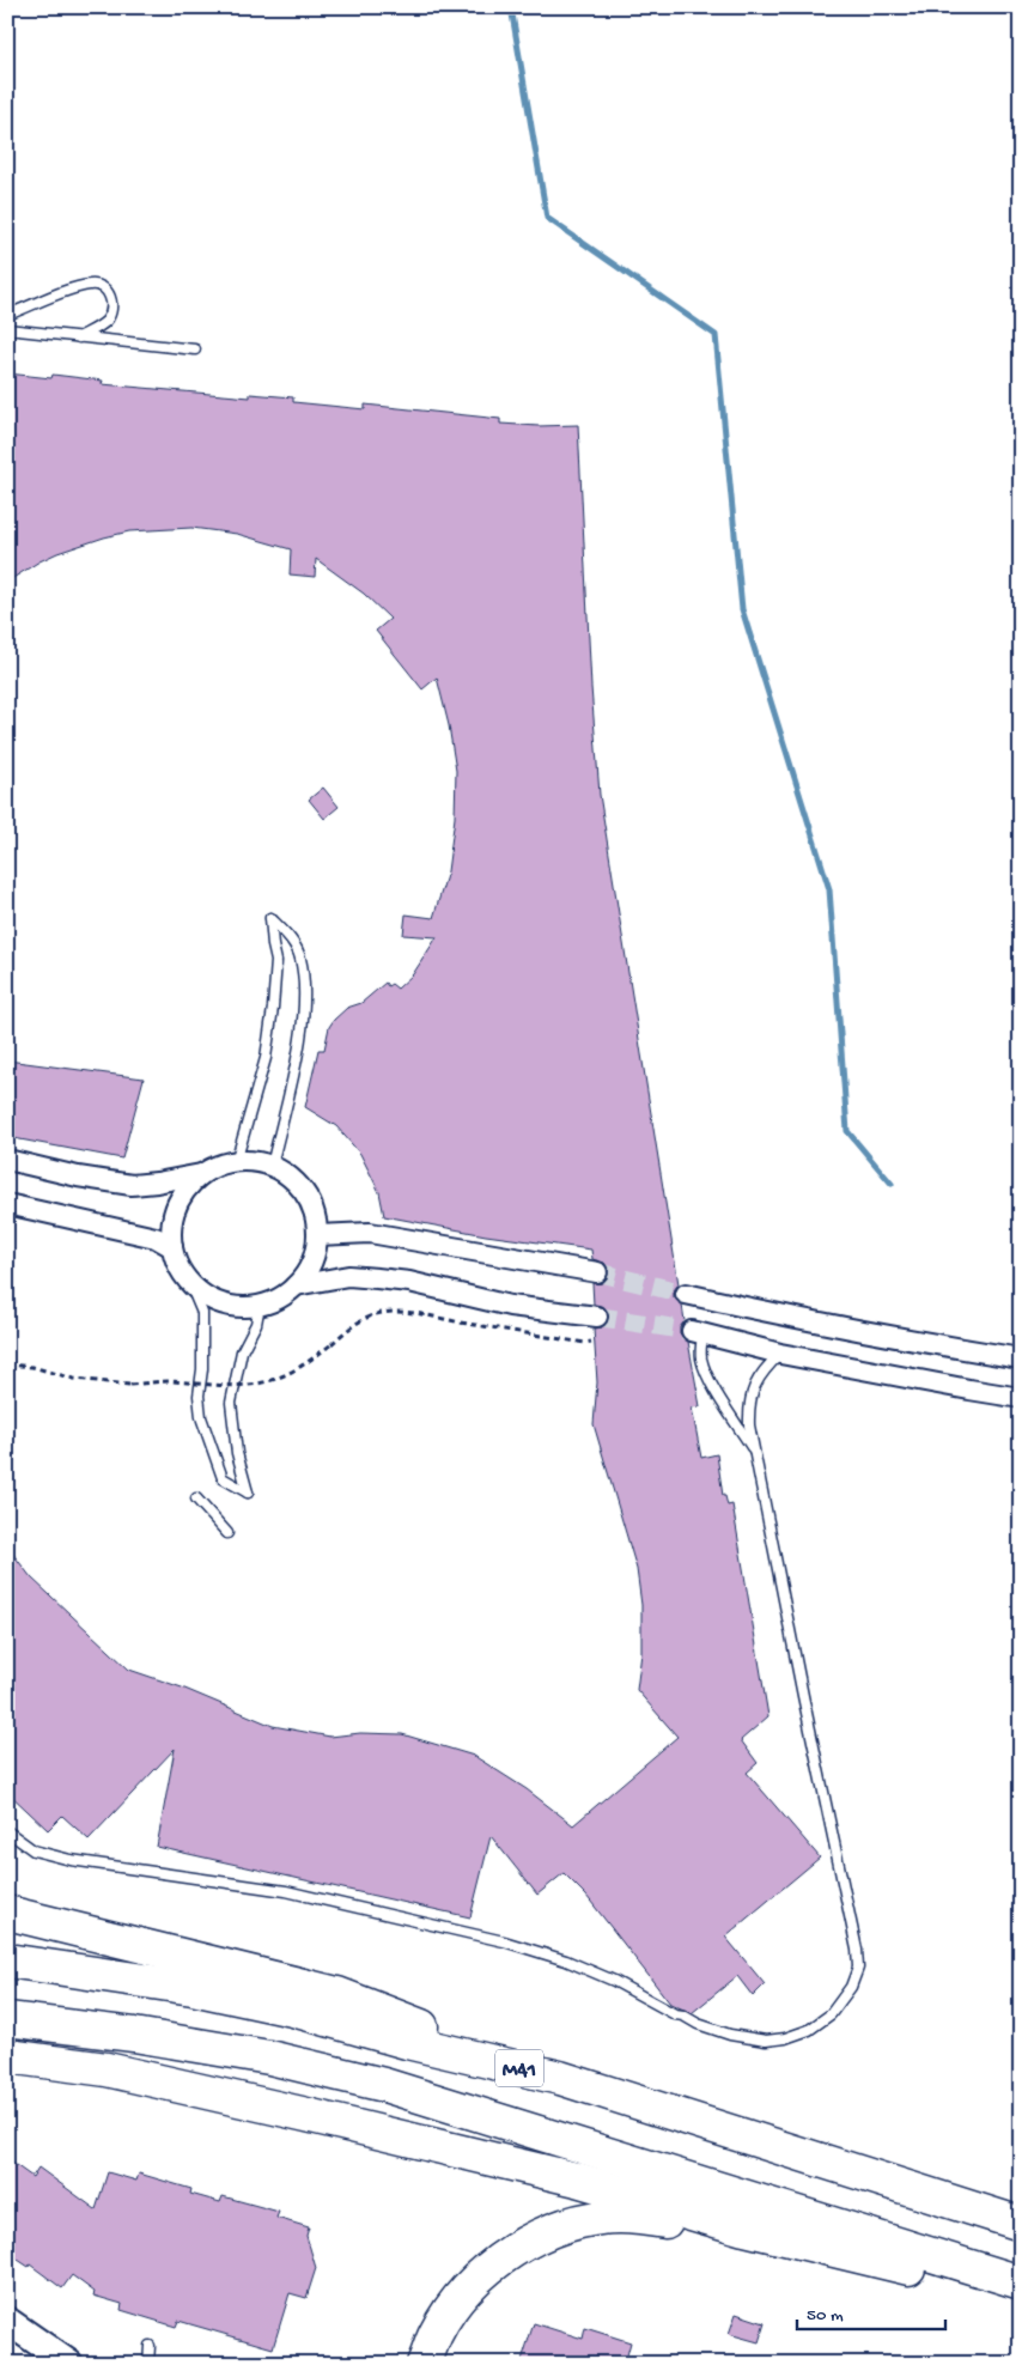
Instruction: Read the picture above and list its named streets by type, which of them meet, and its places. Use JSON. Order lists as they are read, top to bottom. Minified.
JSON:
{"streets":{"highway":["M41"]},"scale_bar":"50 m"}
